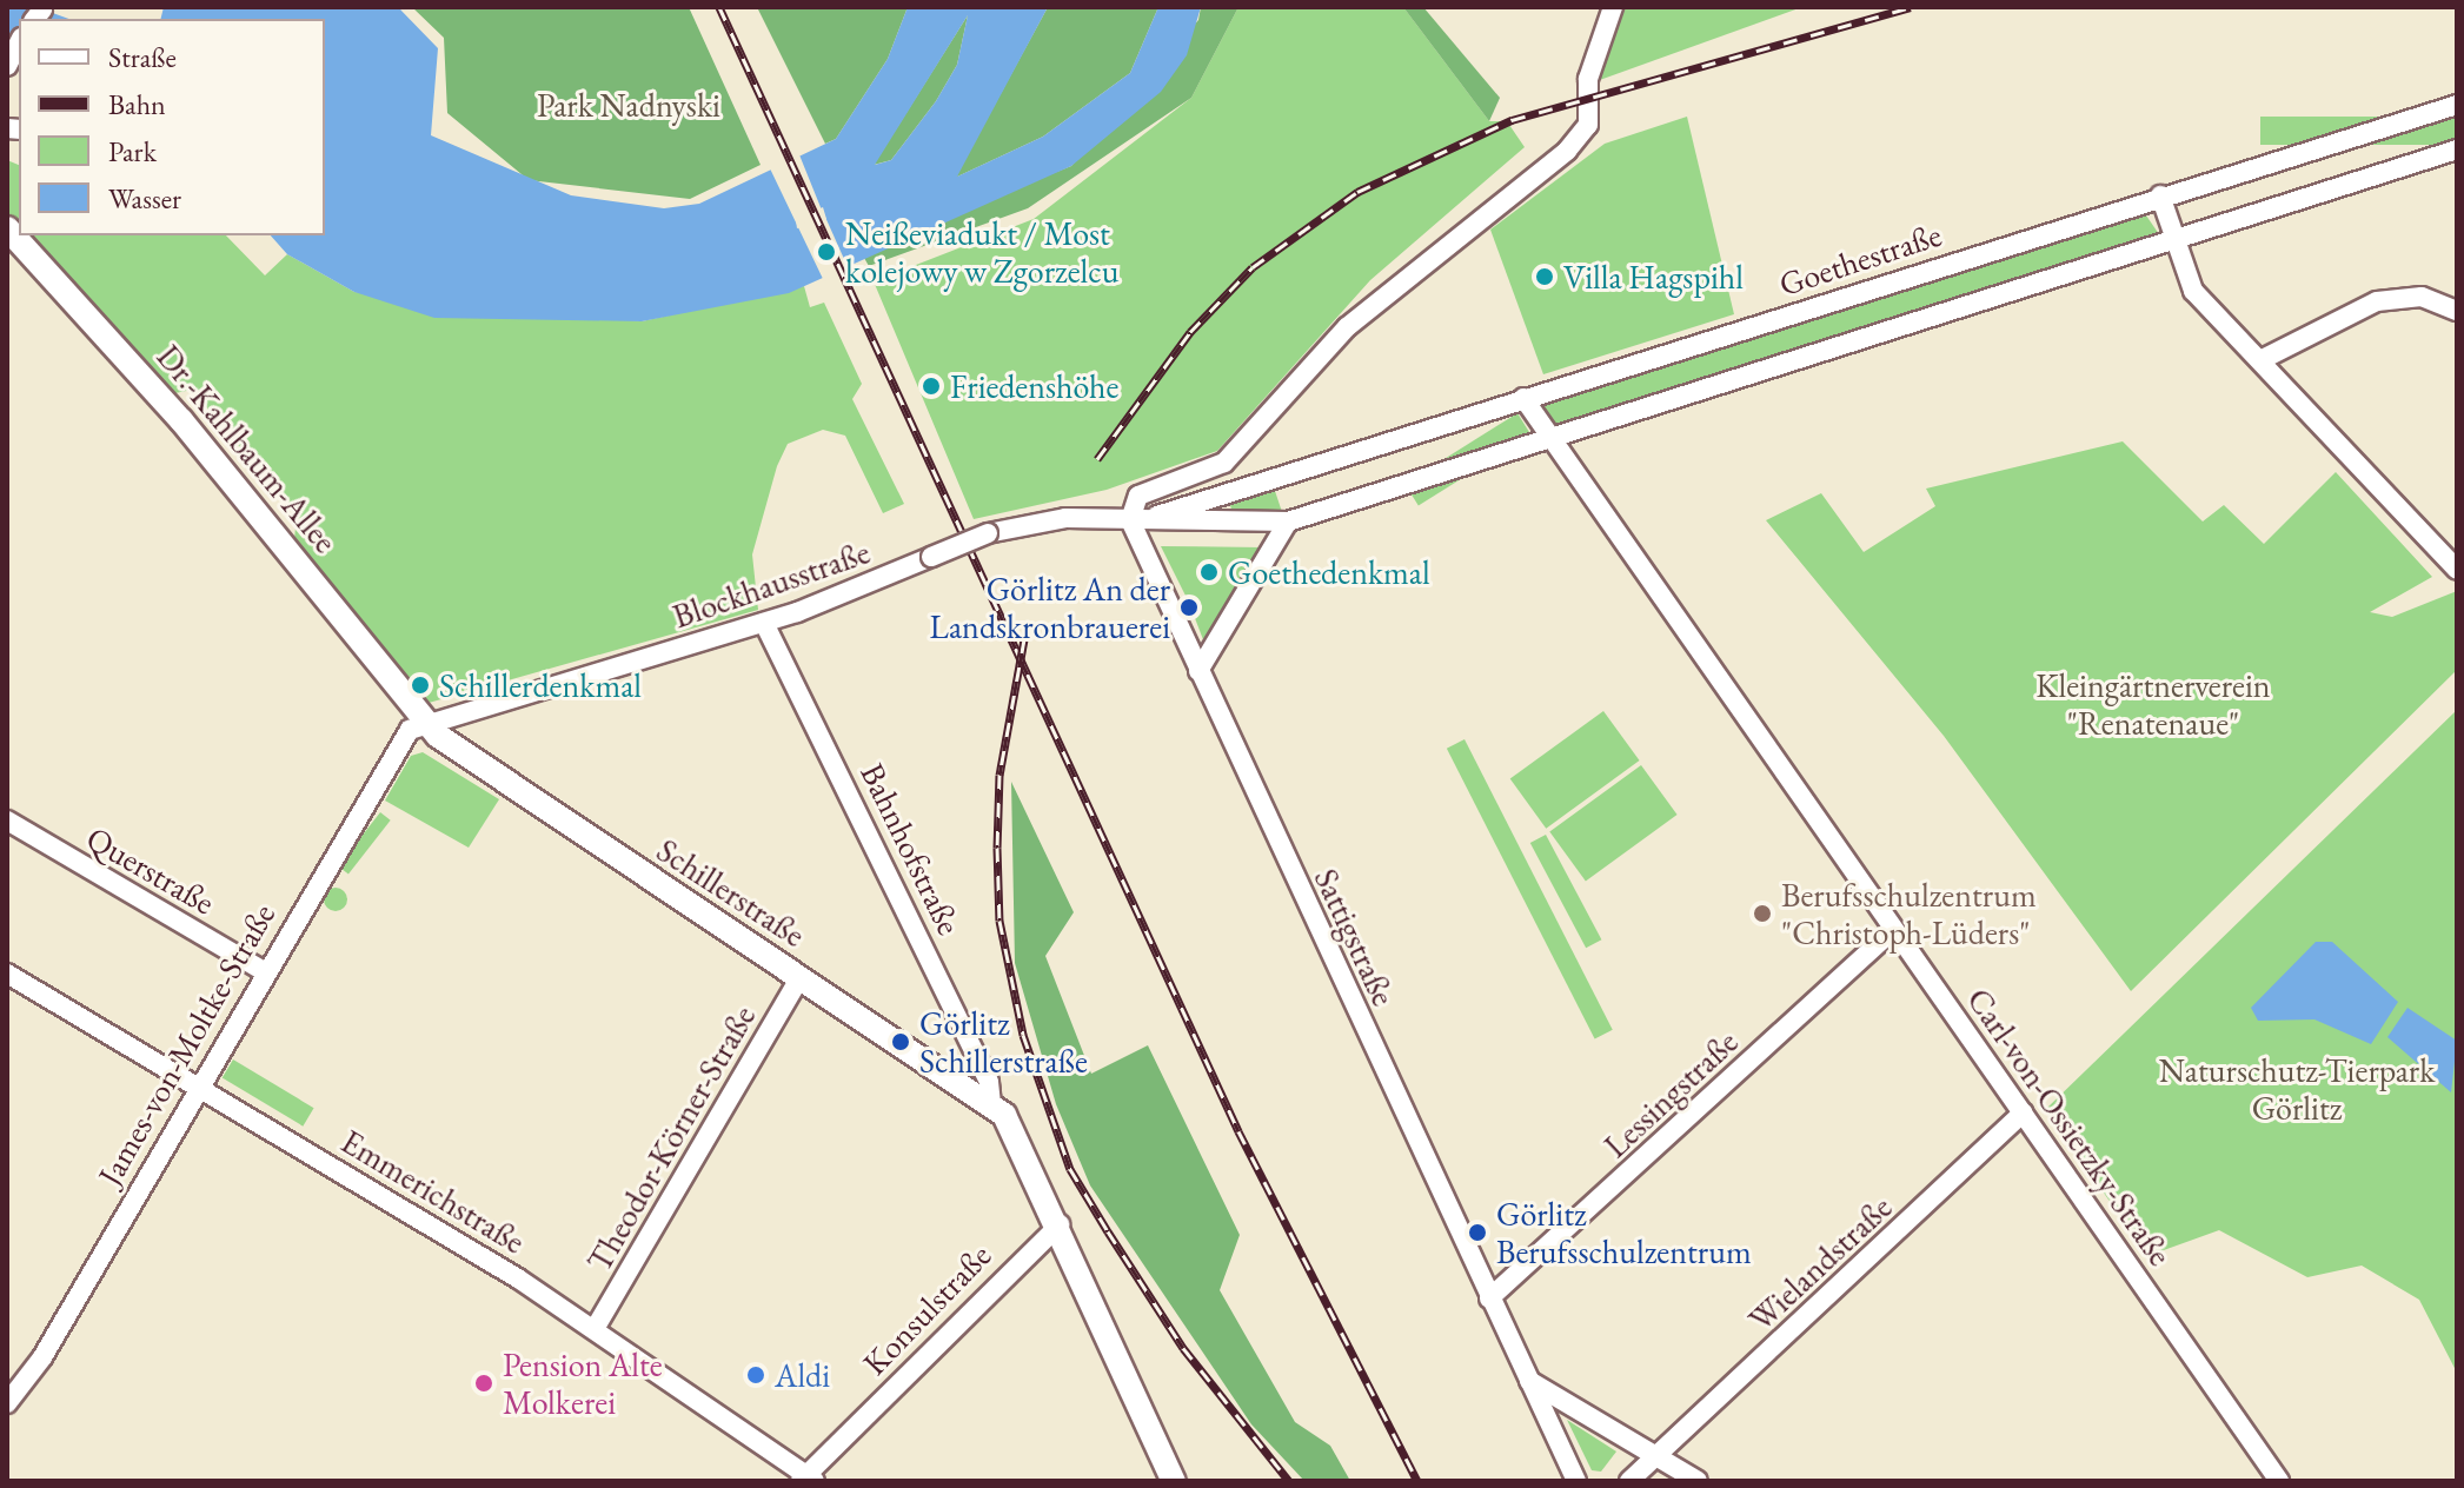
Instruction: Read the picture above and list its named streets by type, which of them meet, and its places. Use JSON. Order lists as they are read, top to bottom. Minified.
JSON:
{"streets":{"main road":["Dr.-Kahlbaum-Allee","Bahnhofstraße","Schillerstraße"],"street":["Goethestraße","Blockhausstraße","Querstraße","Sattigstraße","James-von-Moltke-Straße","Lessingstraße","Carl-von-Ossietzky-Straße","Theodor-Körner-Straße","Emmerichstraße","Wielandstraße","Konsulstraße"]},"crossings":[["Goethestraße","Blockhausstraße"],["Goethestraße","Sattigstraße"],["Dr.-Kahlbaum-Allee","Blockhausstraße"],["Dr.-Kahlbaum-Allee","Schillerstraße"],["Dr.-Kahlbaum-Allee","James-von-Moltke-Straße"],["Blockhausstraße","Bahnhofstraße"],["Blockhausstraße","Schillerstraße"],["Blockhausstraße","Sattigstraße"],["Blockhausstraße","James-von-Moltke-Straße"],["Bahnhofstraße","Schillerstraße"],["Bahnhofstraße","Konsulstraße"],["Querstraße","James-von-Moltke-Straße"],["Schillerstraße","James-von-Moltke-Straße"],["Schillerstraße","Theodor-Körner-Straße"],["Sattigstraße","Lessingstraße"],["James-von-Moltke-Straße","Emmerichstraße"],["Lessingstraße","Carl-von-Ossietzky-Straße"],["Carl-von-Ossietzky-Straße","Wielandstraße"],["Theodor-Körner-Straße","Emmerichstraße"],["Emmerichstraße","Konsulstraße"]],"parks":["Park Nadnyski","Kleingärtnerverein \"Renatenaue\"","Naturschutz-Tierpark Görlitz"],"places":["Neißeviadukt / Most kolejowy w Zgorzelcu","Villa Hagspihl","Friedenshöhe","Goethedenkmal","Görlitz An der Landskronbrauerei","Schillerdenkmal","Berufsschulzentrum \"Christoph-Lüders\"","Görlitz Schillerstraße","Görlitz Berufsschulzentrum","Aldi","Pension Alte Molkerei"],"legend":["Straße","Bahn","Park","Wasser"]}
